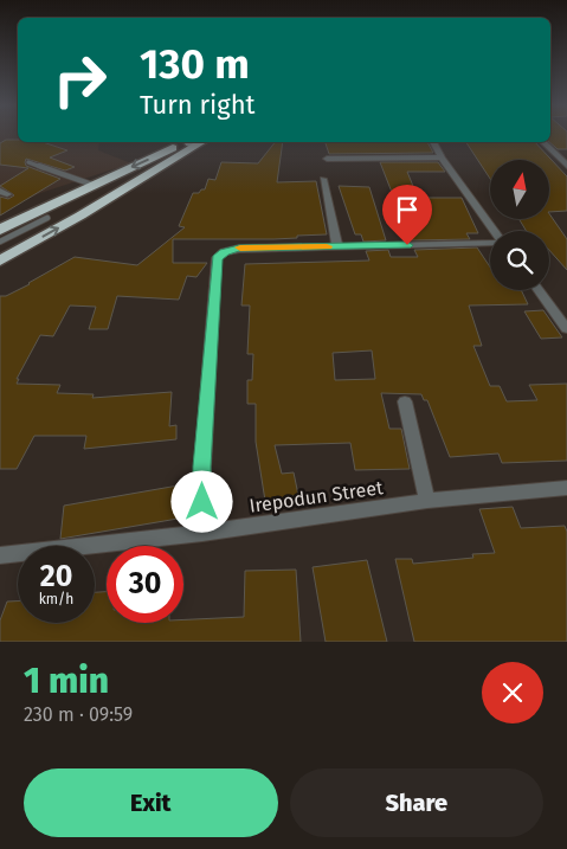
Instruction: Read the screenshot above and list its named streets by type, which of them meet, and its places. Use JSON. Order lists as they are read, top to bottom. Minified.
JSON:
{"streets":{"street":["Irepodun Street"]},"north":"top","page":{"turn":["130 m","Turn right"],"speed":"20 km/h","limit":"30","heading":["1 min","230 m · 09:59"],"buttons":["Exit","Share"]}}
